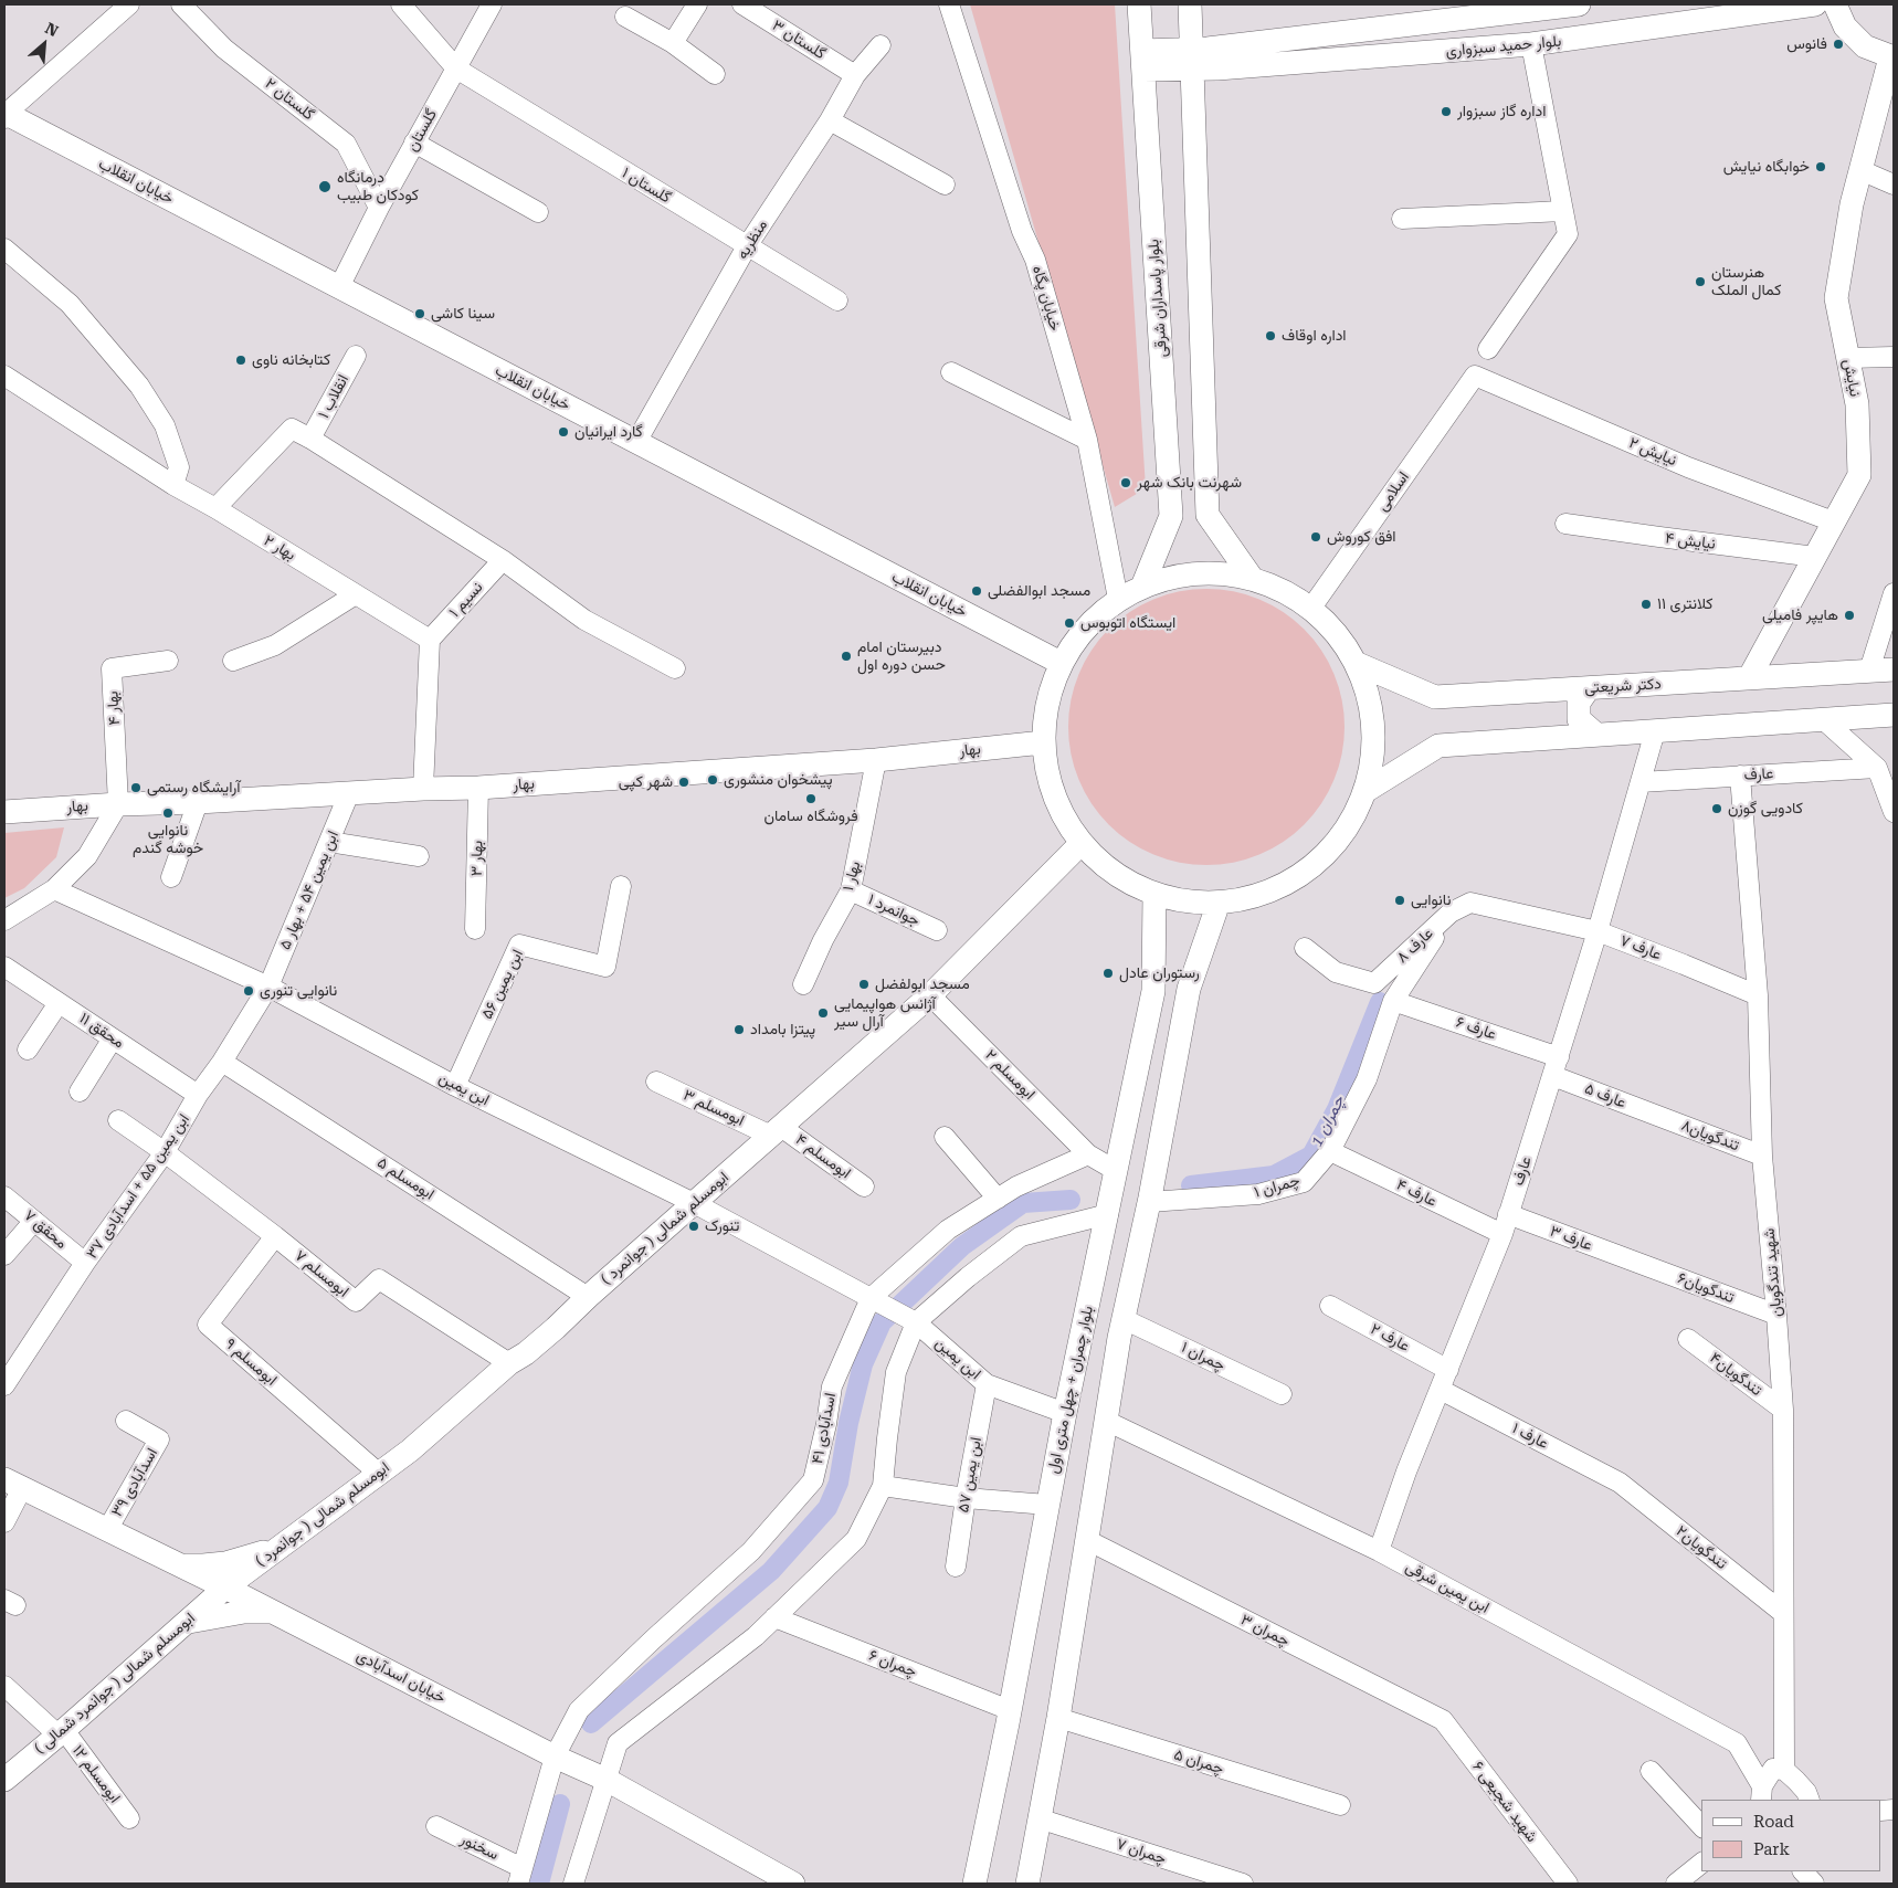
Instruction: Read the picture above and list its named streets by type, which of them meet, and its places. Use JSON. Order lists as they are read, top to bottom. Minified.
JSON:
{"streets":{"main road":["بلوار حمید سبزواری","خیابان انقلاب","بلوار پاسداران شرقی","نیایش","دکتر شریعتی","بهار","ابومسلم شمالی ( جوانمرد )","بلوار چمران + چهل متری اول","خیابان اسدآبادی","ابومسلم شمالی ( جوانمرد شمالی )"],"street":["گلستان ۳","گلستان ۲","گلستان","گلستان ۱","منظریه","خیابان پگاه","انقلاب ۱","نیایش ۲","اسلامی","نیایش ۴","بهار ۲","نسیم ۱","بهار ۴","عارف","بهار ۳","بهار ۱","ابن یمین ۵۴ + بهار ۵","جوانمرد ۱","عارف ۸","عارف ۷","ابن یمین ۵۶","عارف ۶","محقق ۱۱","ابومسلم ۲","ابن یمین","عارف ۵","ابومسلم ۳","تندگویان۸","ابومسلم ۴","ابومسلم ۵","ابن یمین ۵۵ + اسدآبادی ۳۷","۱ چمران","عارف ۴","محقق ۷","عارف ۳","شهید تندگویان","ابومسلم ۷","تندگویان۶","عارف ۲","چمران ۱","ابومسلم ۹","تندگویان۴","اسدآبادی ۴۱","عارف ۱","ابن یمین ۵۷","اسدآبادی ۳۹","تندگویان۲","ابن یمین شرقی","چمران ۳","چمران ۶","چمران ۵","ابومسلم ۱۲","شهید شجیعی ۶","سخنور","چمران ۷"]},"crossings":[["گلستان ۳","منظریه"],["گلستان ۲","گلستان"],["گلستان","خیابان انقلاب"],["گلستان","گلستان ۱"],["خیابان انقلاب","منظریه"],["گلستان ۱","منظریه"],["نیایش","نیایش ۲"],["نیایش","نیایش ۴"],["نیایش","دکتر شریعتی"],["نیایش ۲","اسلامی"],["بهار ۲","نسیم ۱"],["بهار ۴","بهار"],["بهار","بهار ۳"],["بهار","بهار ۱"],["بهار","ابن یمین ۵۴ + بهار ۵"],["عارف","عارف ۸"],["عارف","عارف ۷"],["عارف","عارف ۶"],["عارف","عارف ۵"],["عارف","عارف ۴"],["عارف","عارف ۳"],["عارف","شهید تندگویان"],["عارف","عارف ۲"],["عارف","عارف ۱"],["عارف","ابن یمین شرقی"],["بهار ۱","جوانمرد ۱"],["ابن یمین ۵۴ + بهار ۵","ابن یمین"],["ابن یمین ۵۴ + بهار ۵","ابن یمین ۵۵ + اسدآبادی ۳۷"],["عارف ۸","عارف ۷"],["عارف ۸","۱ چمران"],["عارف ۷","شهید تندگویان"],["ابن یمین ۵۶","ابن یمین"],["عارف ۶","۱ چمران"],["محقق ۱۱","ابن یمین ۵۵ + اسدآبادی ۳۷"],["ابومسلم ۲","ابومسلم شمالی ( جوانمرد )"],["ابومسلم ۲","بلوار چمران + چهل متری اول"],["ابومسلم ۲","اسدآبادی ۴۱"],["ابن یمین","ابن یمین ۵۵ + اسدآبادی ۳۷"],["ابن یمین","ابومسلم شمالی ( جوانمرد )"],["ابن یمین","بلوار چمران + چهل متری اول"],["ابن یمین","اسدآبادی ۴۱"],["ابن یمین","ابن یمین ۵۷"],["عارف ۵","تندگویان۸"],["ابومسلم ۳","ابومسلم ۴"],["ابومسلم ۳","ابومسلم شمالی ( جوانمرد )"],["تندگویان۸","شهید تندگویان"],["ابومسلم ۴","ابومسلم شمالی ( جوانمرد )"],["ابومسلم ۵","ابن یمین ۵۵ + اسدآبادی ۳۷"],["ابومسلم ۵","ابومسلم شمالی ( جوانمرد )"],["ابن یمین ۵۵ + اسدآبادی ۳۷","محقق ۷"],["ابن یمین ۵۵ + اسدآبادی ۳۷","ابومسلم ۷"],["۱ چمران","عارف ۴"],["ابومسلم شمالی ( جوانمرد )","ابومسلم ۷"],["ابومسلم شمالی ( جوانمرد )","ابومسلم ۹"],["ابومسلم شمالی ( جوانمرد )","خیابان اسدآبادی"],["ابومسلم شمالی ( جوانمرد )","ابومسلم شمالی ( جوانمرد شمالی )"],["عارف ۳","تندگویان۶"],["شهید تندگویان","تندگویان۶"],["شهید تندگویان","تندگویان۴"],["شهید تندگویان","تندگویان۲"],["ابومسلم ۷","ابومسلم ۹"],["بلوار چمران + چهل متری اول","چمران ۶"],["اسدآبادی ۴۱","خیابان اسدآبادی"],["اسدآبادی ۴۱","سخنور"],["عارف ۱","تندگویان۲"],["اسدآبادی ۳۹","خیابان اسدآبادی"],["چمران ۳","شهید شجیعی ۶"],["خیابان اسدآبادی","ابومسلم شمالی ( جوانمرد شمالی )"],["ابومسلم شمالی ( جوانمرد شمالی )","ابومسلم ۱۲"]],"water":["چمران 1"],"places":["فانوس","اداره گاز سبزوار","خوابگاه نیایش","درمانگاه کودکان طبیب","هنرستان کمال الملک","سینا کاشی","اداره اوقاف","کتابخانه ناوی","گارد ایرانیان","شهرنت بانک شهر","افق کوروش","مسجد ابوالفضلی","کلانتری ۱۱","هایپر فامیلی","ایستگاه اتوبوس","دبیرستان امام حسن دوره اول","پیشخوان منشوری","شهر کپی","آرایشگاه رستمی","فروشگاه سامان","کادویی گوزن","نانوایی خوشه گندم","نانوایی","رستوران عادل","مسجد ابولفضل","نانوایی تنوری","آژانس هواپیمایی آرال سیر","پیتزا بامداد","تنورک"],"legend":["Road","Park"],"north":"top right"}
